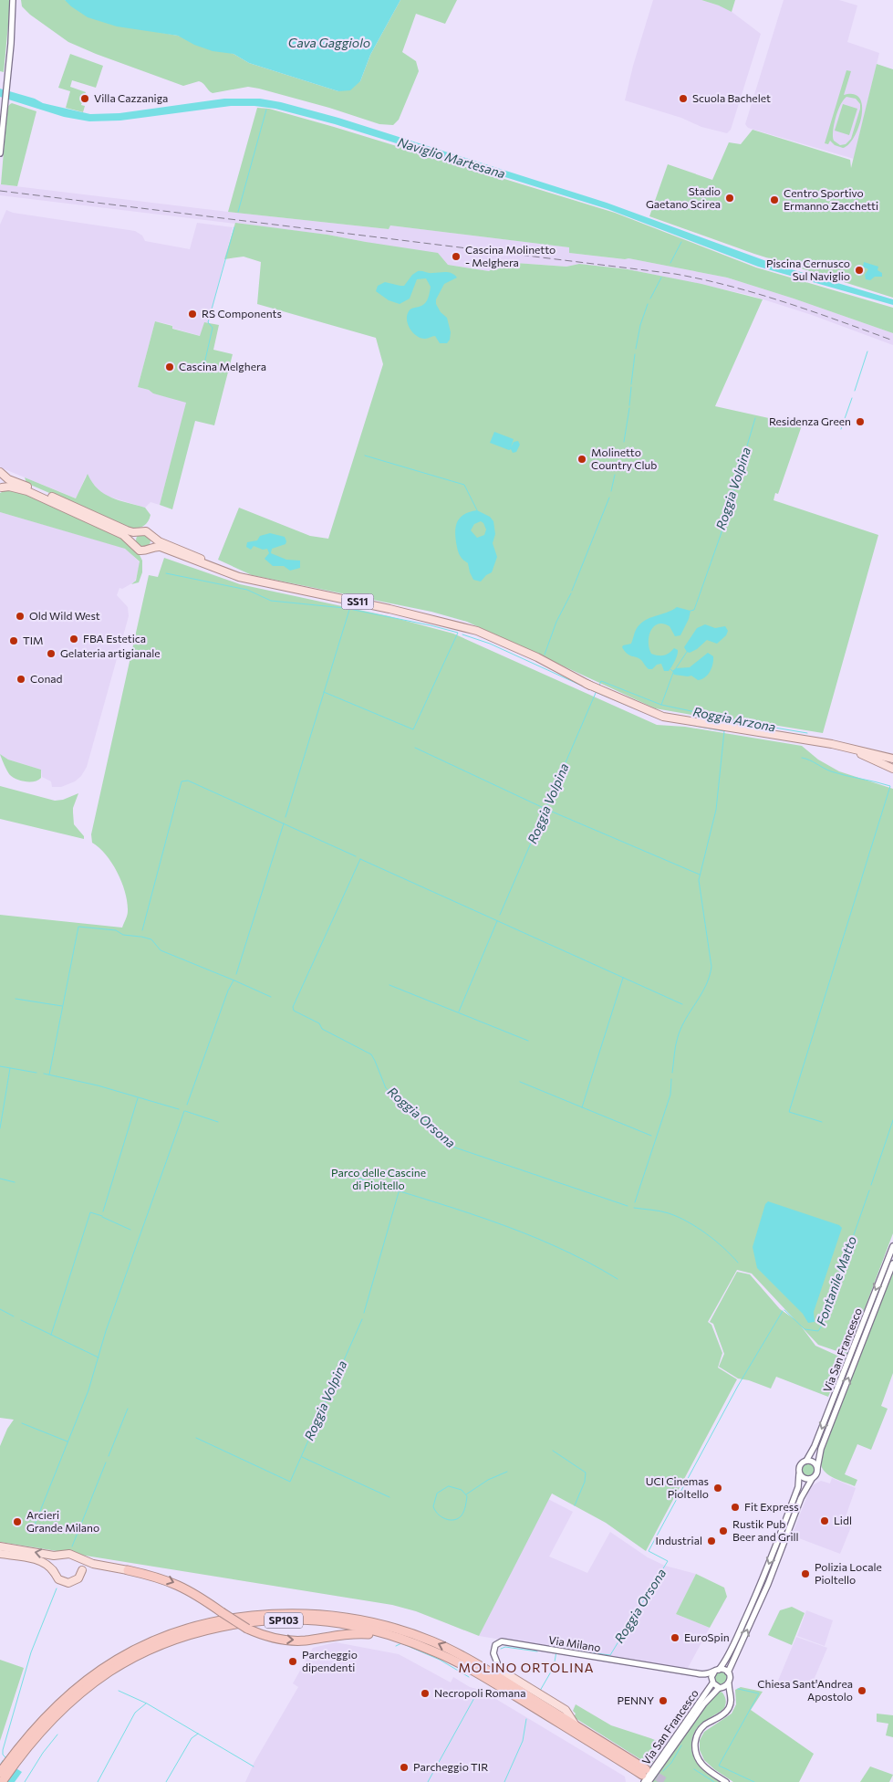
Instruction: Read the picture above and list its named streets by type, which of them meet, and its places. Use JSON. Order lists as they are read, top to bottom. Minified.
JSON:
{"streets":{"highway":["SP103"],"main road":["SS11"],"street":["Via San Francesco","Via Milano"]},"crossings":[["Via San Francesco","SP103"],["Via San Francesco","Via Milano"]],"districts":["MOLINO ORTOLINA"],"water":["Cava Gaggiolo","Naviglio Martesana","Roggia Volpina","Roggia Arzona","Roggia Orsona","Fontanile Matto"],"parks":["Parco delle Cascine di Pioltello"],"places":["Villa Cazzaniga","Scuola Bachelet","Stadio Gaetano Scirea","Centro Sportivo Ermanno Zacchetti","Cascina Molinetto - Melghera","Piscina Cernusco Sul Naviglio","RS Components","Cascina Melghera","Residenza Green","Molinetto Country Club","Old Wild West","FBA Estetica","TIM","Gelateria artigianale","Conad","UCI Cinemas Pioltello","Fit Express","Lidl","Arcieri Grande Milano","Rustik Pub Beer and Grill","Industrial","Polizia Locale Pioltello","EuroSpin","Parcheggio dipendenti","Chiesa Sant'Andrea Apostolo","Necropoli Romana","PENNY","Parcheggio TIR"]}
